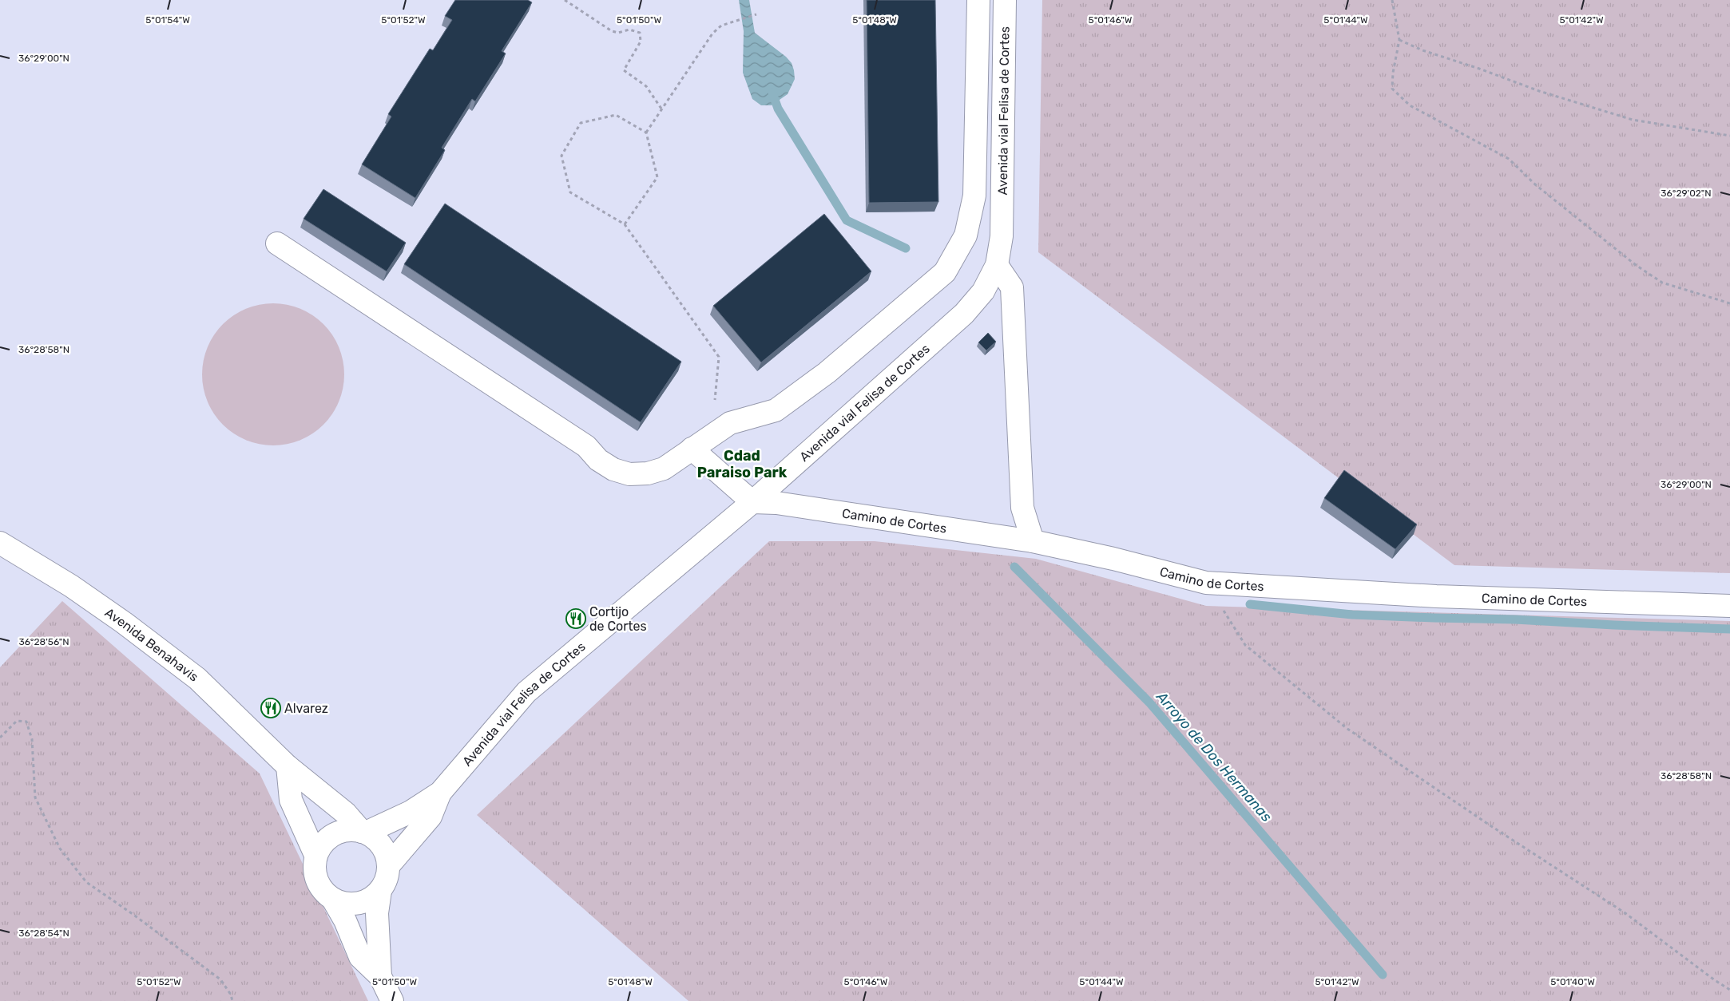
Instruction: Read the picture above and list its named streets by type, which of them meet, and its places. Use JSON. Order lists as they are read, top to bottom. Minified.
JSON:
{"streets":{"street":["Avenida vial Felisa de Cortes","Camino de Cortes","Avenida Benahavis"]},"crossings":[["Avenida vial Felisa de Cortes","Camino de Cortes"],["Avenida vial Felisa de Cortes","Avenida Benahavis"]],"districts":["Cdad Paraiso Park"],"water":["Arroyo de Dos Hermanas"],"places":{"restaurant":["Cortijo de Cortes","Alvarez"]},"coordinates":["5°01'54\"W","5°01'52\"W","5°01'50\"W","5°01'48\"W","5°01'46\"W","5°01'44\"W","5°01'42\"W","36°29'00\"N","36°29'02\"N","36°28'58\"N","36°28'56\"N","36°28'54\"N","5°01'40\"W"]}
